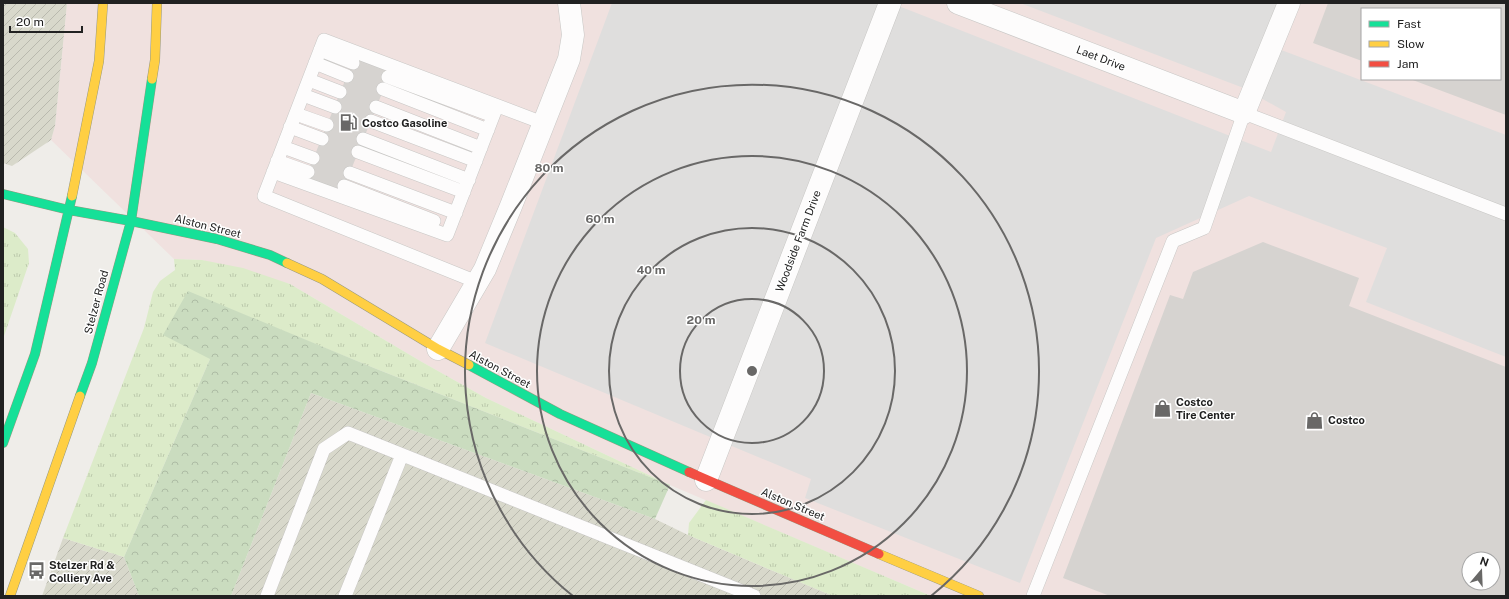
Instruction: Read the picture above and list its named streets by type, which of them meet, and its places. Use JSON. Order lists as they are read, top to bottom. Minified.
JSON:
{"streets":{"main road":["Alston Street","Stelzer Road"],"street":["Laet Drive","Woodside Farm Drive"]},"crossings":[["Alston Street","Woodside Farm Drive"],["Alston Street","Stelzer Road"]],"places":{"fuel station":["Costco Gasoline"],"shop":["Costco Tire Center","Costco"],"bus stop":["Stelzer Rd & Colliery Ave"]},"legend":["Fast","Slow","Jam"],"scale_bar":"20 m","north":"top","rings":["80 m","60 m","40 m","20 m"]}
